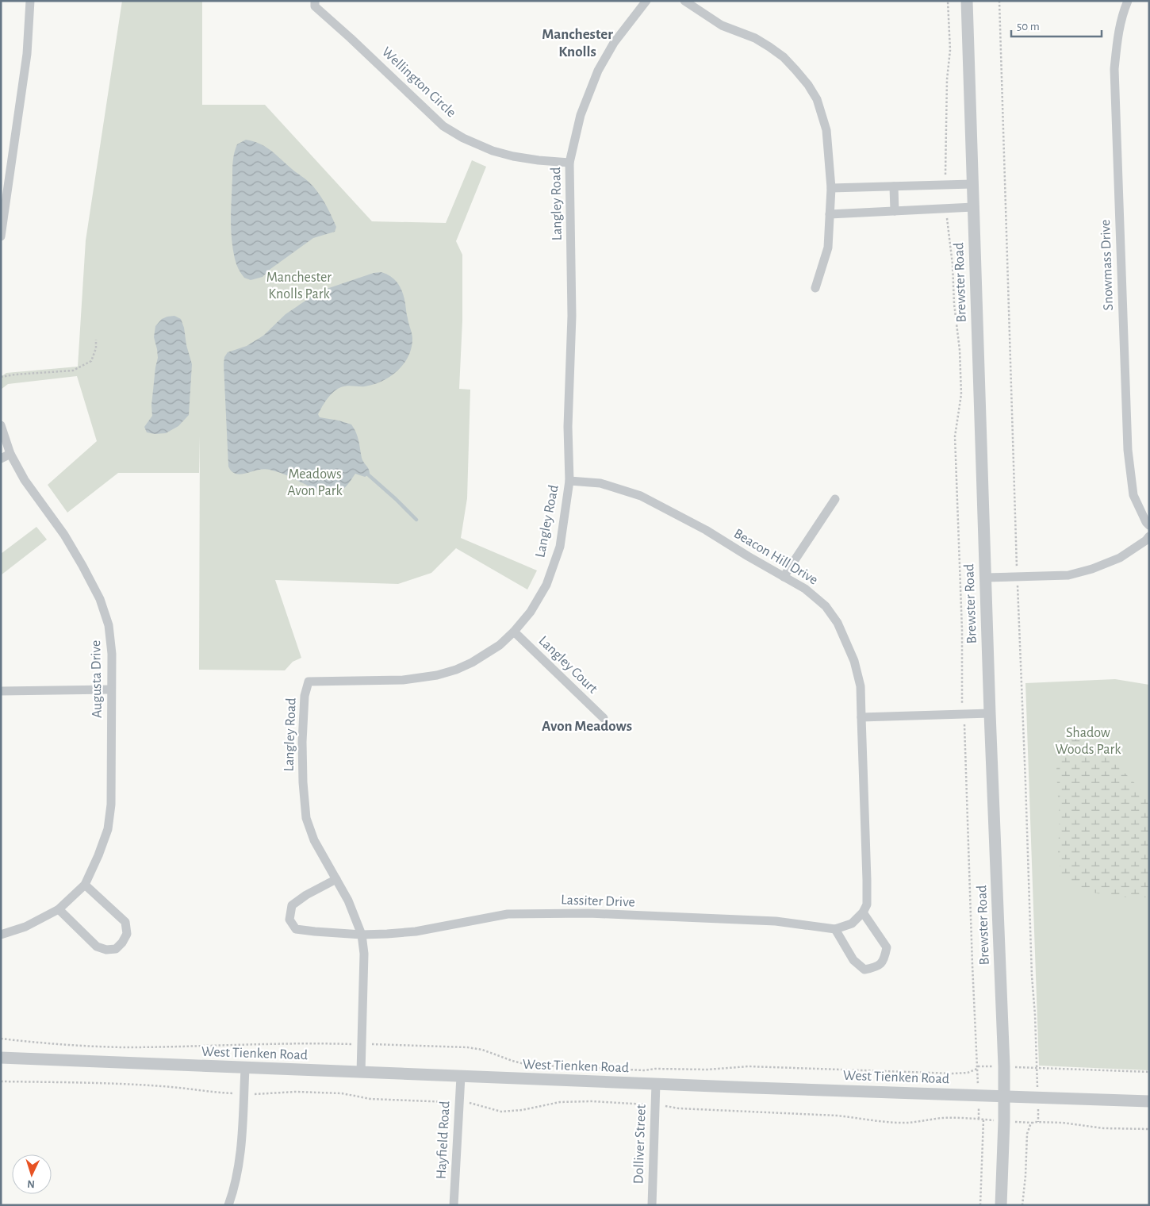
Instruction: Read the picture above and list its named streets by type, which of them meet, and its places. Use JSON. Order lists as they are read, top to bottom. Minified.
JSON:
{"streets":{"street":["Wellington Circle","Langley Road","Snowmass Drive","Brewster Road","Beacon Hill Drive","Langley Court","Augusta Drive","Lassiter Drive","West Tienken Road","Hayfield Road","Dolliver Street"]},"crossings":[["Wellington Circle","Langley Road"],["Langley Road","Beacon Hill Drive"],["Langley Road","Langley Court"],["Langley Road","Lassiter Drive"],["Langley Road","West Tienken Road"],["Brewster Road","West Tienken Road"],["West Tienken Road","Hayfield Road"],["West Tienken Road","Dolliver Street"]],"districts":["Manchester Knolls","Avon Meadows"],"parks":["Manchester Knolls Park","Meadows Avon Park","Shadow Woods Park"],"scale_bar":"50 m","north":"bottom"}
